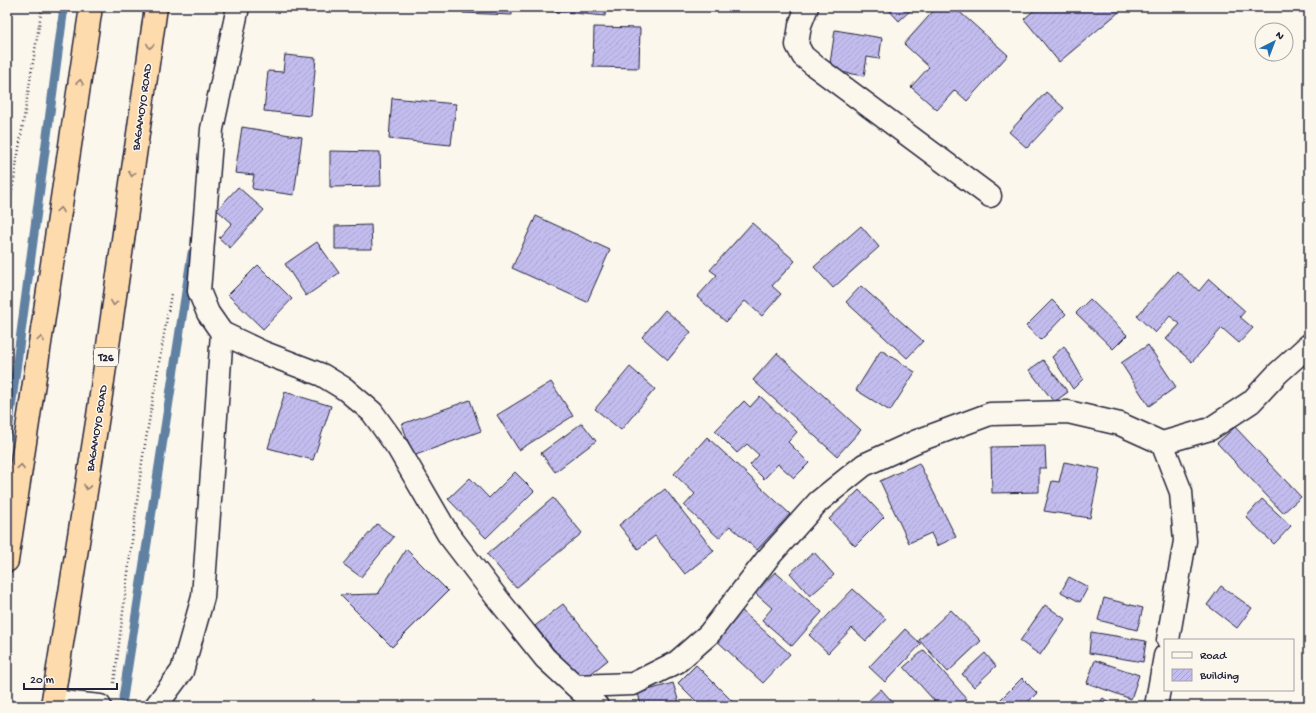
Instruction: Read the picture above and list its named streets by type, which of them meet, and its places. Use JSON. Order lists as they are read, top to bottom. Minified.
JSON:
{"streets":{"highway":["BAGAMOYO ROAD","T26"]},"legend":["Road","Building"],"scale_bar":"20 m","north":"top right"}
